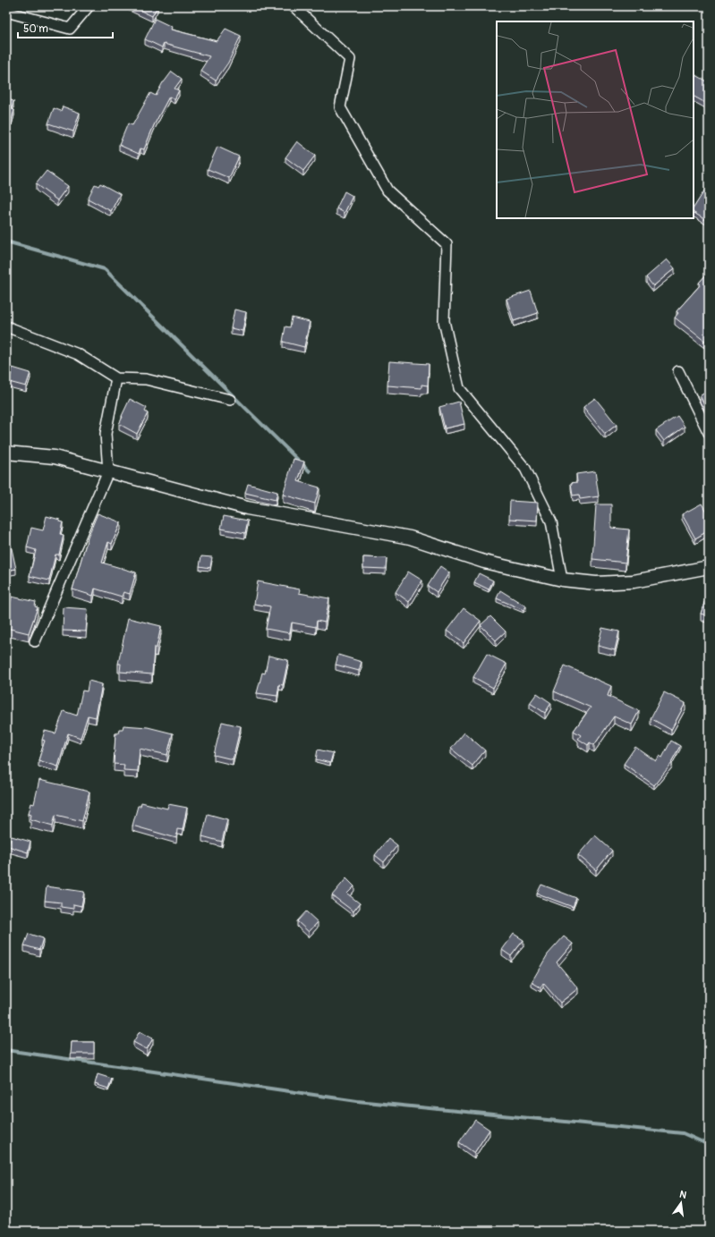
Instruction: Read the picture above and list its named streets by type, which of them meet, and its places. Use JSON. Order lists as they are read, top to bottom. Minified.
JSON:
{"scale_bar":"50 m","north":"top"}
